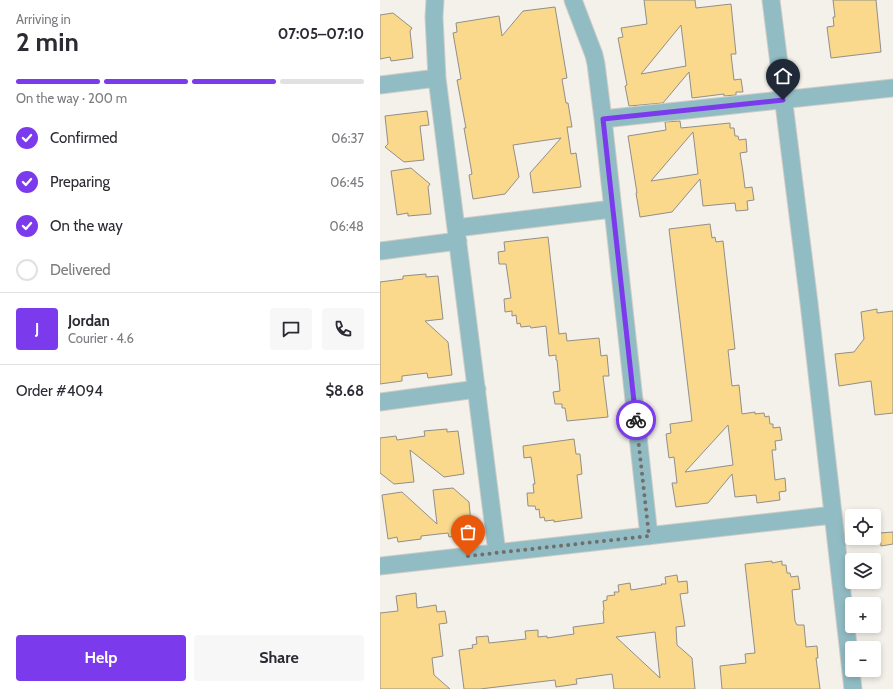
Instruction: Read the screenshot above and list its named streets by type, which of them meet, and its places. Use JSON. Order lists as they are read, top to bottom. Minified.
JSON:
{"page":{"heading":["2 min","Arriving in","07:05–07:10"],"panel":["Jordan","Courier · 4.6","Order #4094","$8.68"],"bar":"On the way · 200 m","list":[["Confirmed","06:37"],["Preparing","06:45"],["On the way","06:48"],"Delivered"],"round":"J","map_buttons":["+","−"],"buttons":["Help","Share"]}}
